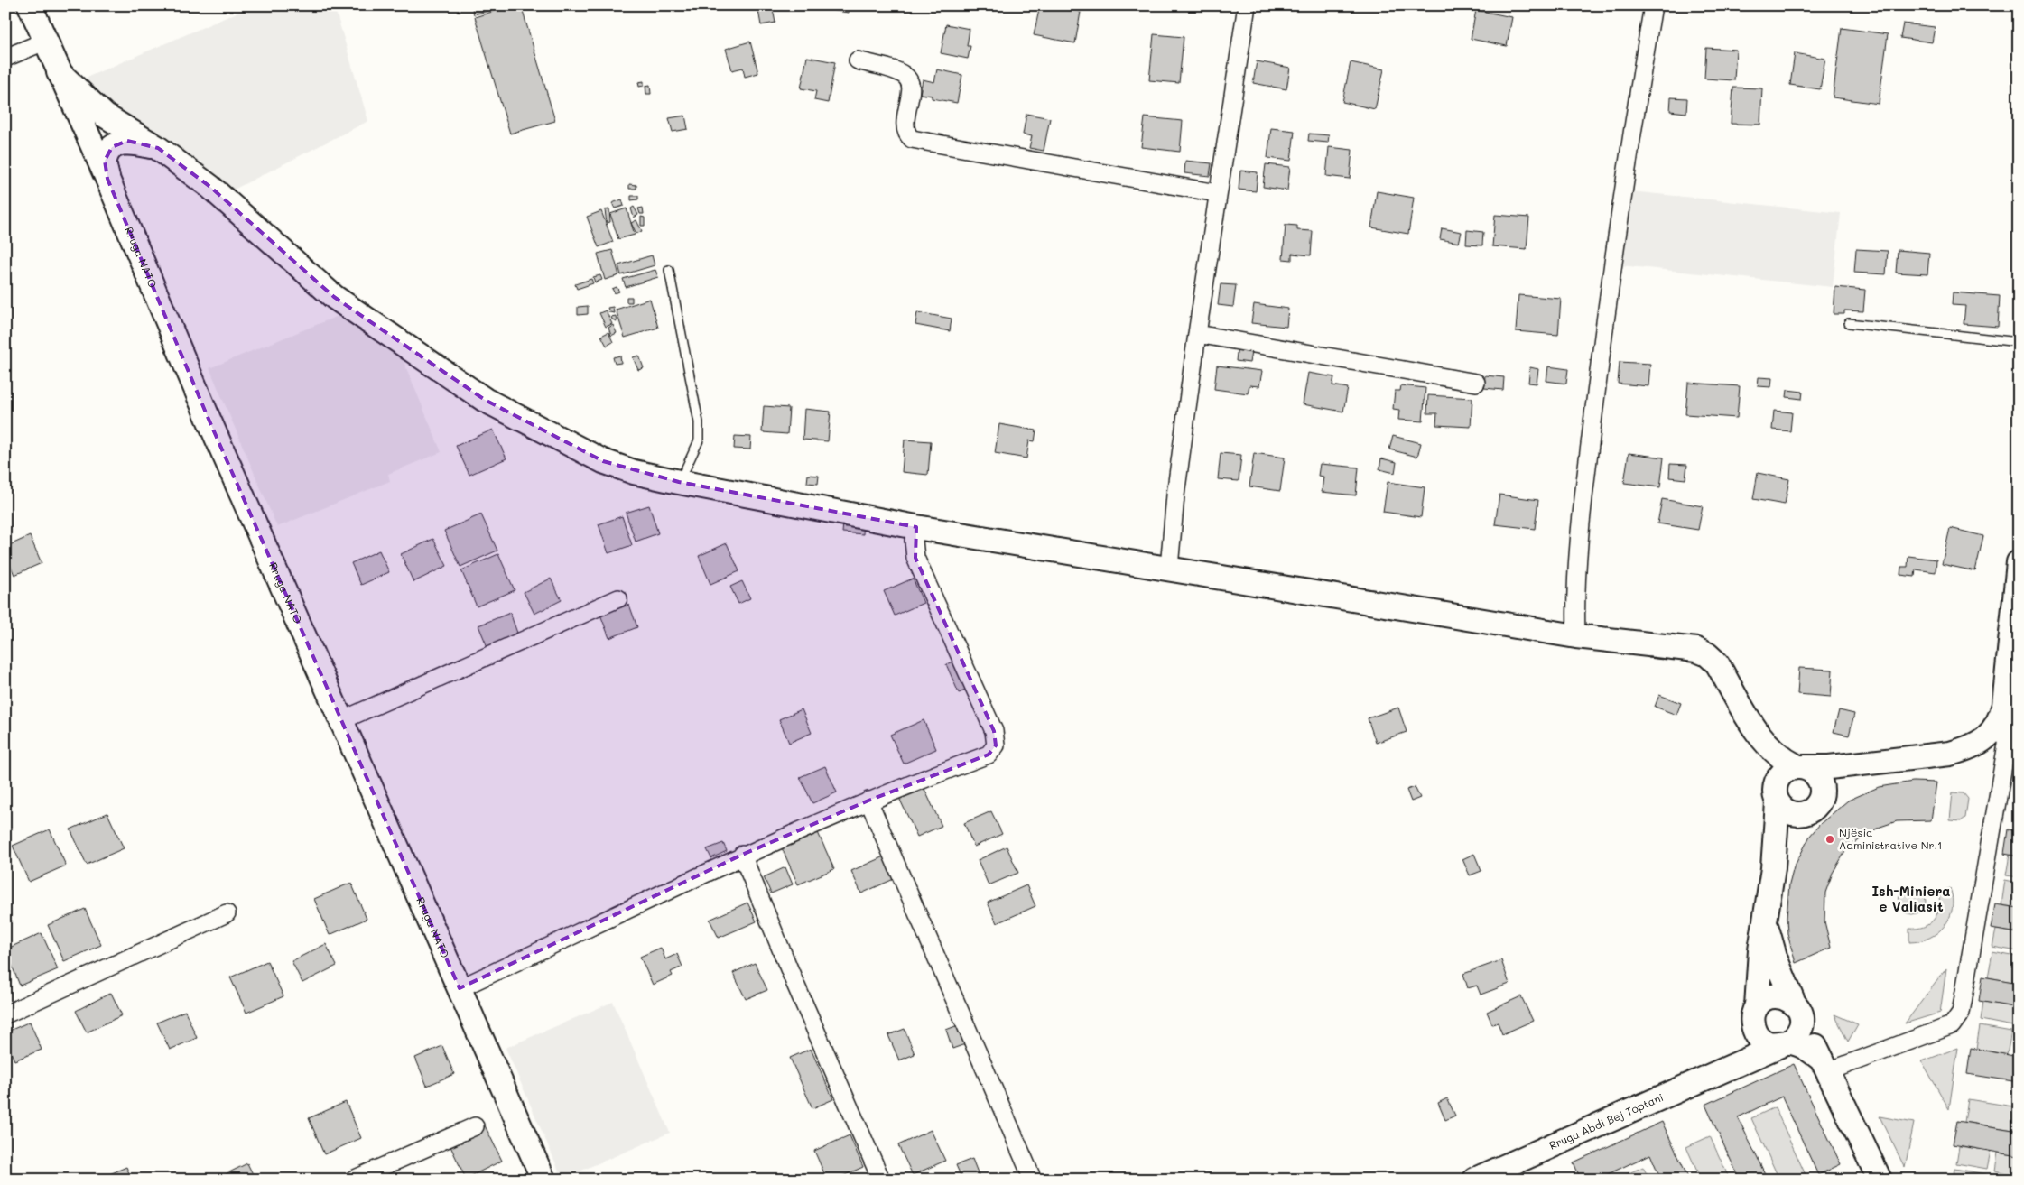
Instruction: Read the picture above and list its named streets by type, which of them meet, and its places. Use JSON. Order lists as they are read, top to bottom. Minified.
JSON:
{"streets":{"street":["Rruga NATO","Rruga Abdi Bej Toptani"]},"districts":["Ish-Miniera e Valiasit"],"places":["Njësia Administrative Nr.1"]}
